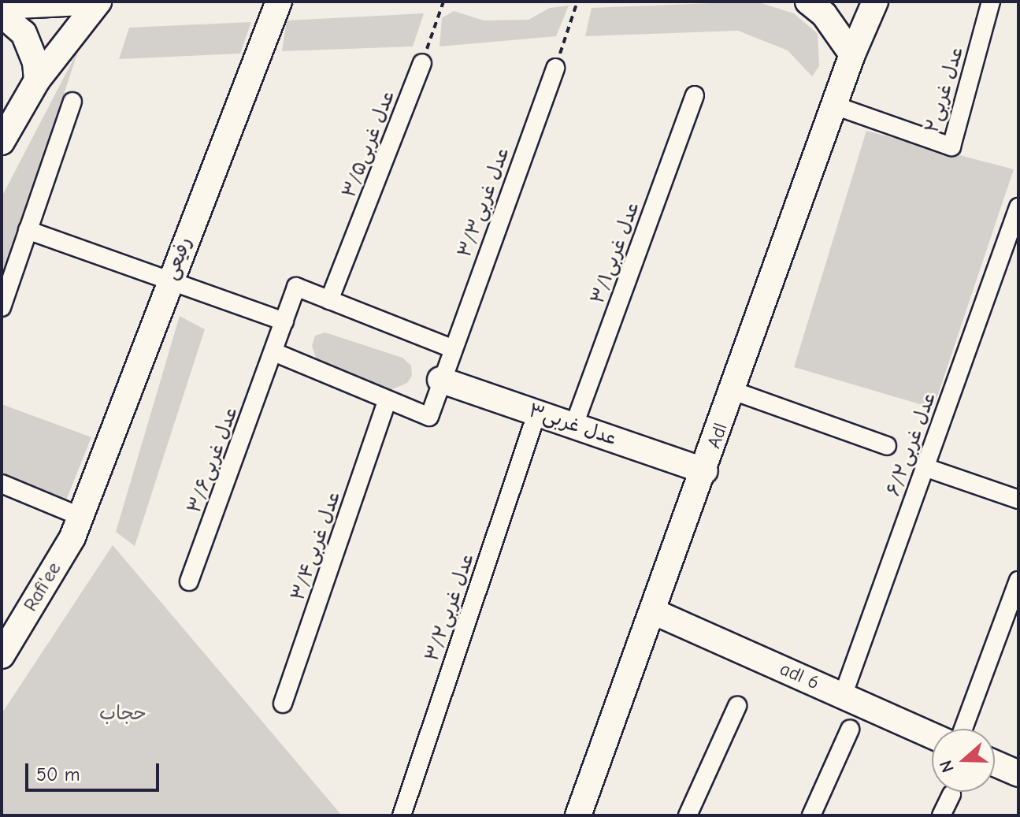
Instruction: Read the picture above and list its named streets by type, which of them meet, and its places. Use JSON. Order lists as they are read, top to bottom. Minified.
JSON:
{"streets":{"street":["عدل غربی۲","عدل غربی۳/۵","عدل غربی۳/۳","عدل غربی۳/۱","رفیعی","عدل غربی۳","Adl","۶/۲عدل غربی","عدل غربی۳/۶","عدل غربی۳/۴","Rafi'ee","عدل غربی۳/۲","adl 6"]},"crossings":[["عدل غربی۲","Adl"],["عدل غربی۳/۵","عدل غربی۳/۶"],["عدل غربی۳/۳","عدل غربی۳"],["عدل غربی۳/۳","عدل غربی۳/۴"],["عدل غربی۳/۱","عدل غربی۳"],["رفیعی","Rafi'ee"],["عدل غربی۳","Adl"],["عدل غربی۳","عدل غربی۳/۲"],["Adl","adl 6"],["۶/۲عدل غربی","adl 6"]],"parks":["حجاب"],"scale_bar":"50 m","north":"left"}
